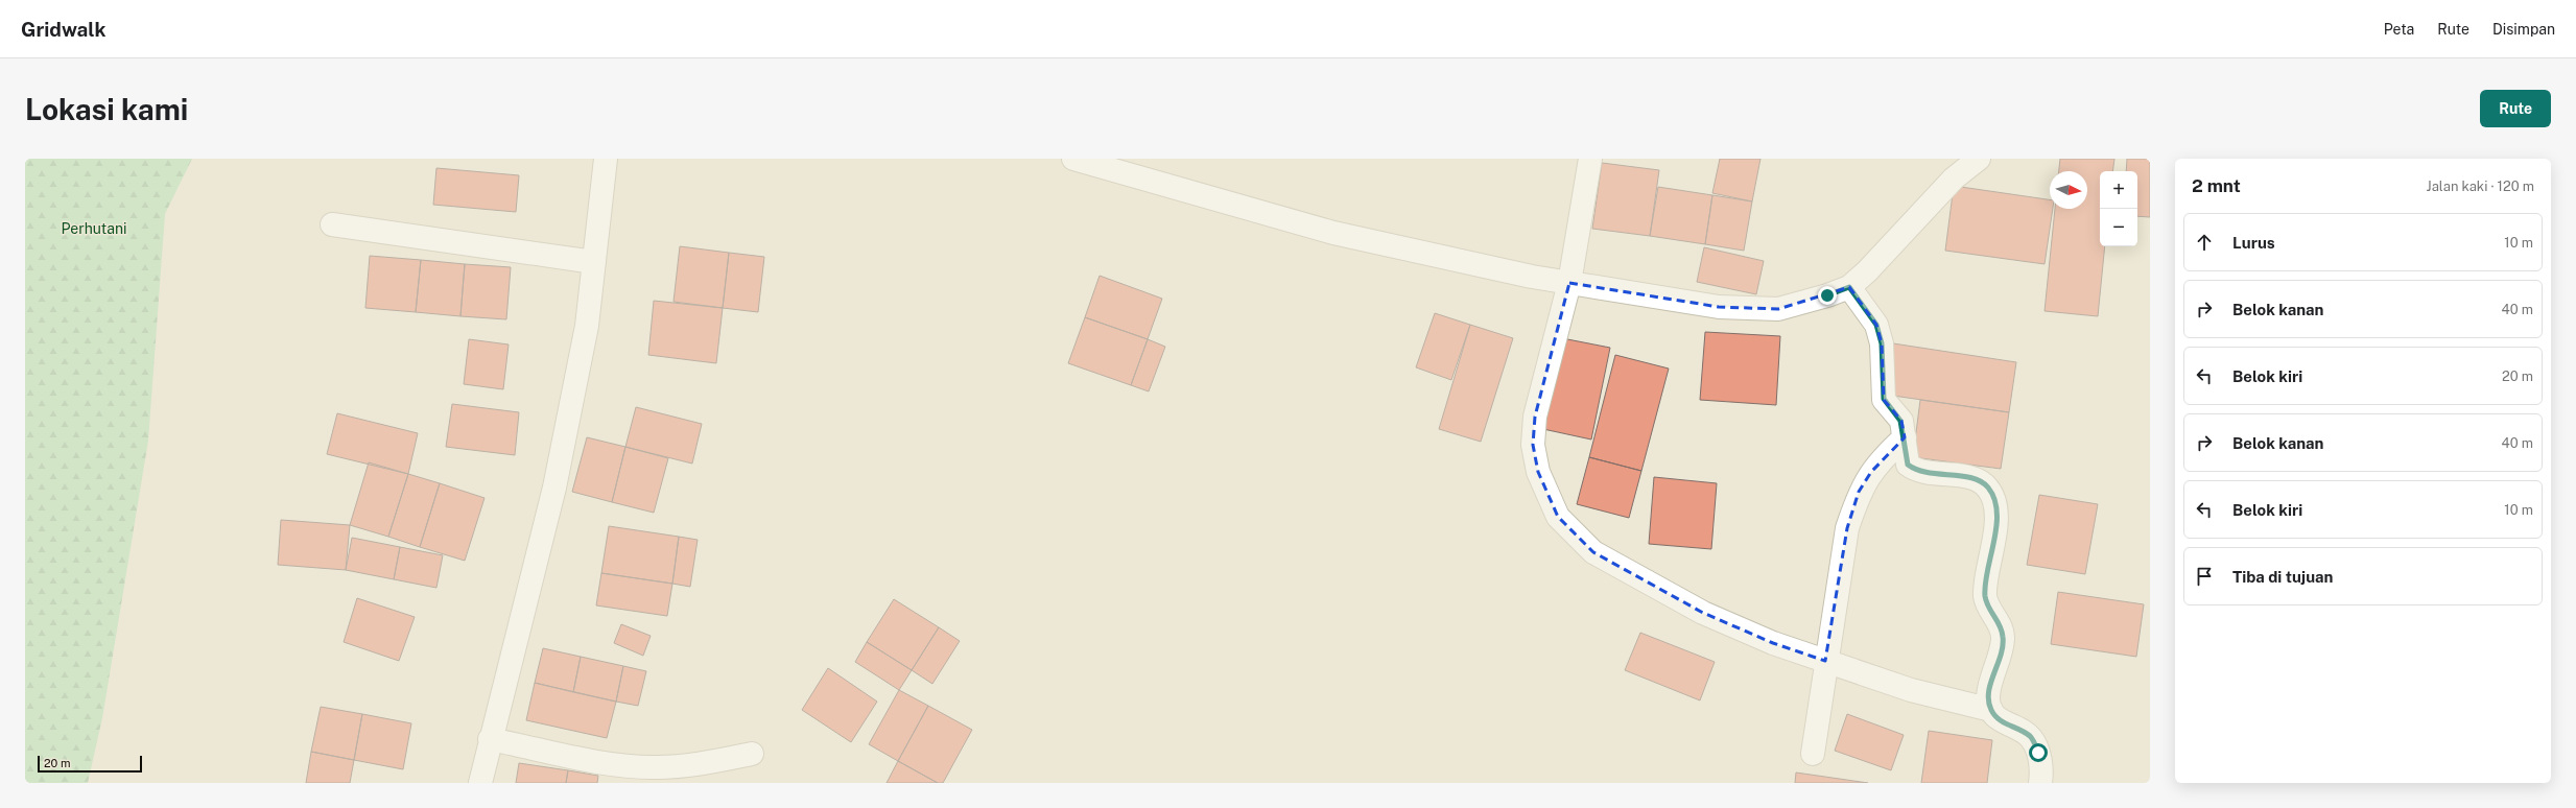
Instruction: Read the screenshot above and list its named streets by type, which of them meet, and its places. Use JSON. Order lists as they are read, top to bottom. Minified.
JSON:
{"parks":["Perhutani"],"scale_bar":"20 m","north":"right","page":{"header":"Gridwalk","nav":["Peta","Rute","Disimpan"],"buttons":"Rute","title":"Lokasi kami","heading":["2 mnt","Jalan kaki · 120 m"],"map_buttons":["+","−"],"list":[["Lurus","10 m"],["Belok kanan","40 m"],["Belok kiri","20 m"],["Belok kanan","40 m"],["Belok kiri","10 m"],"Tiba di tujuan"],"scale":"20 m"}}
